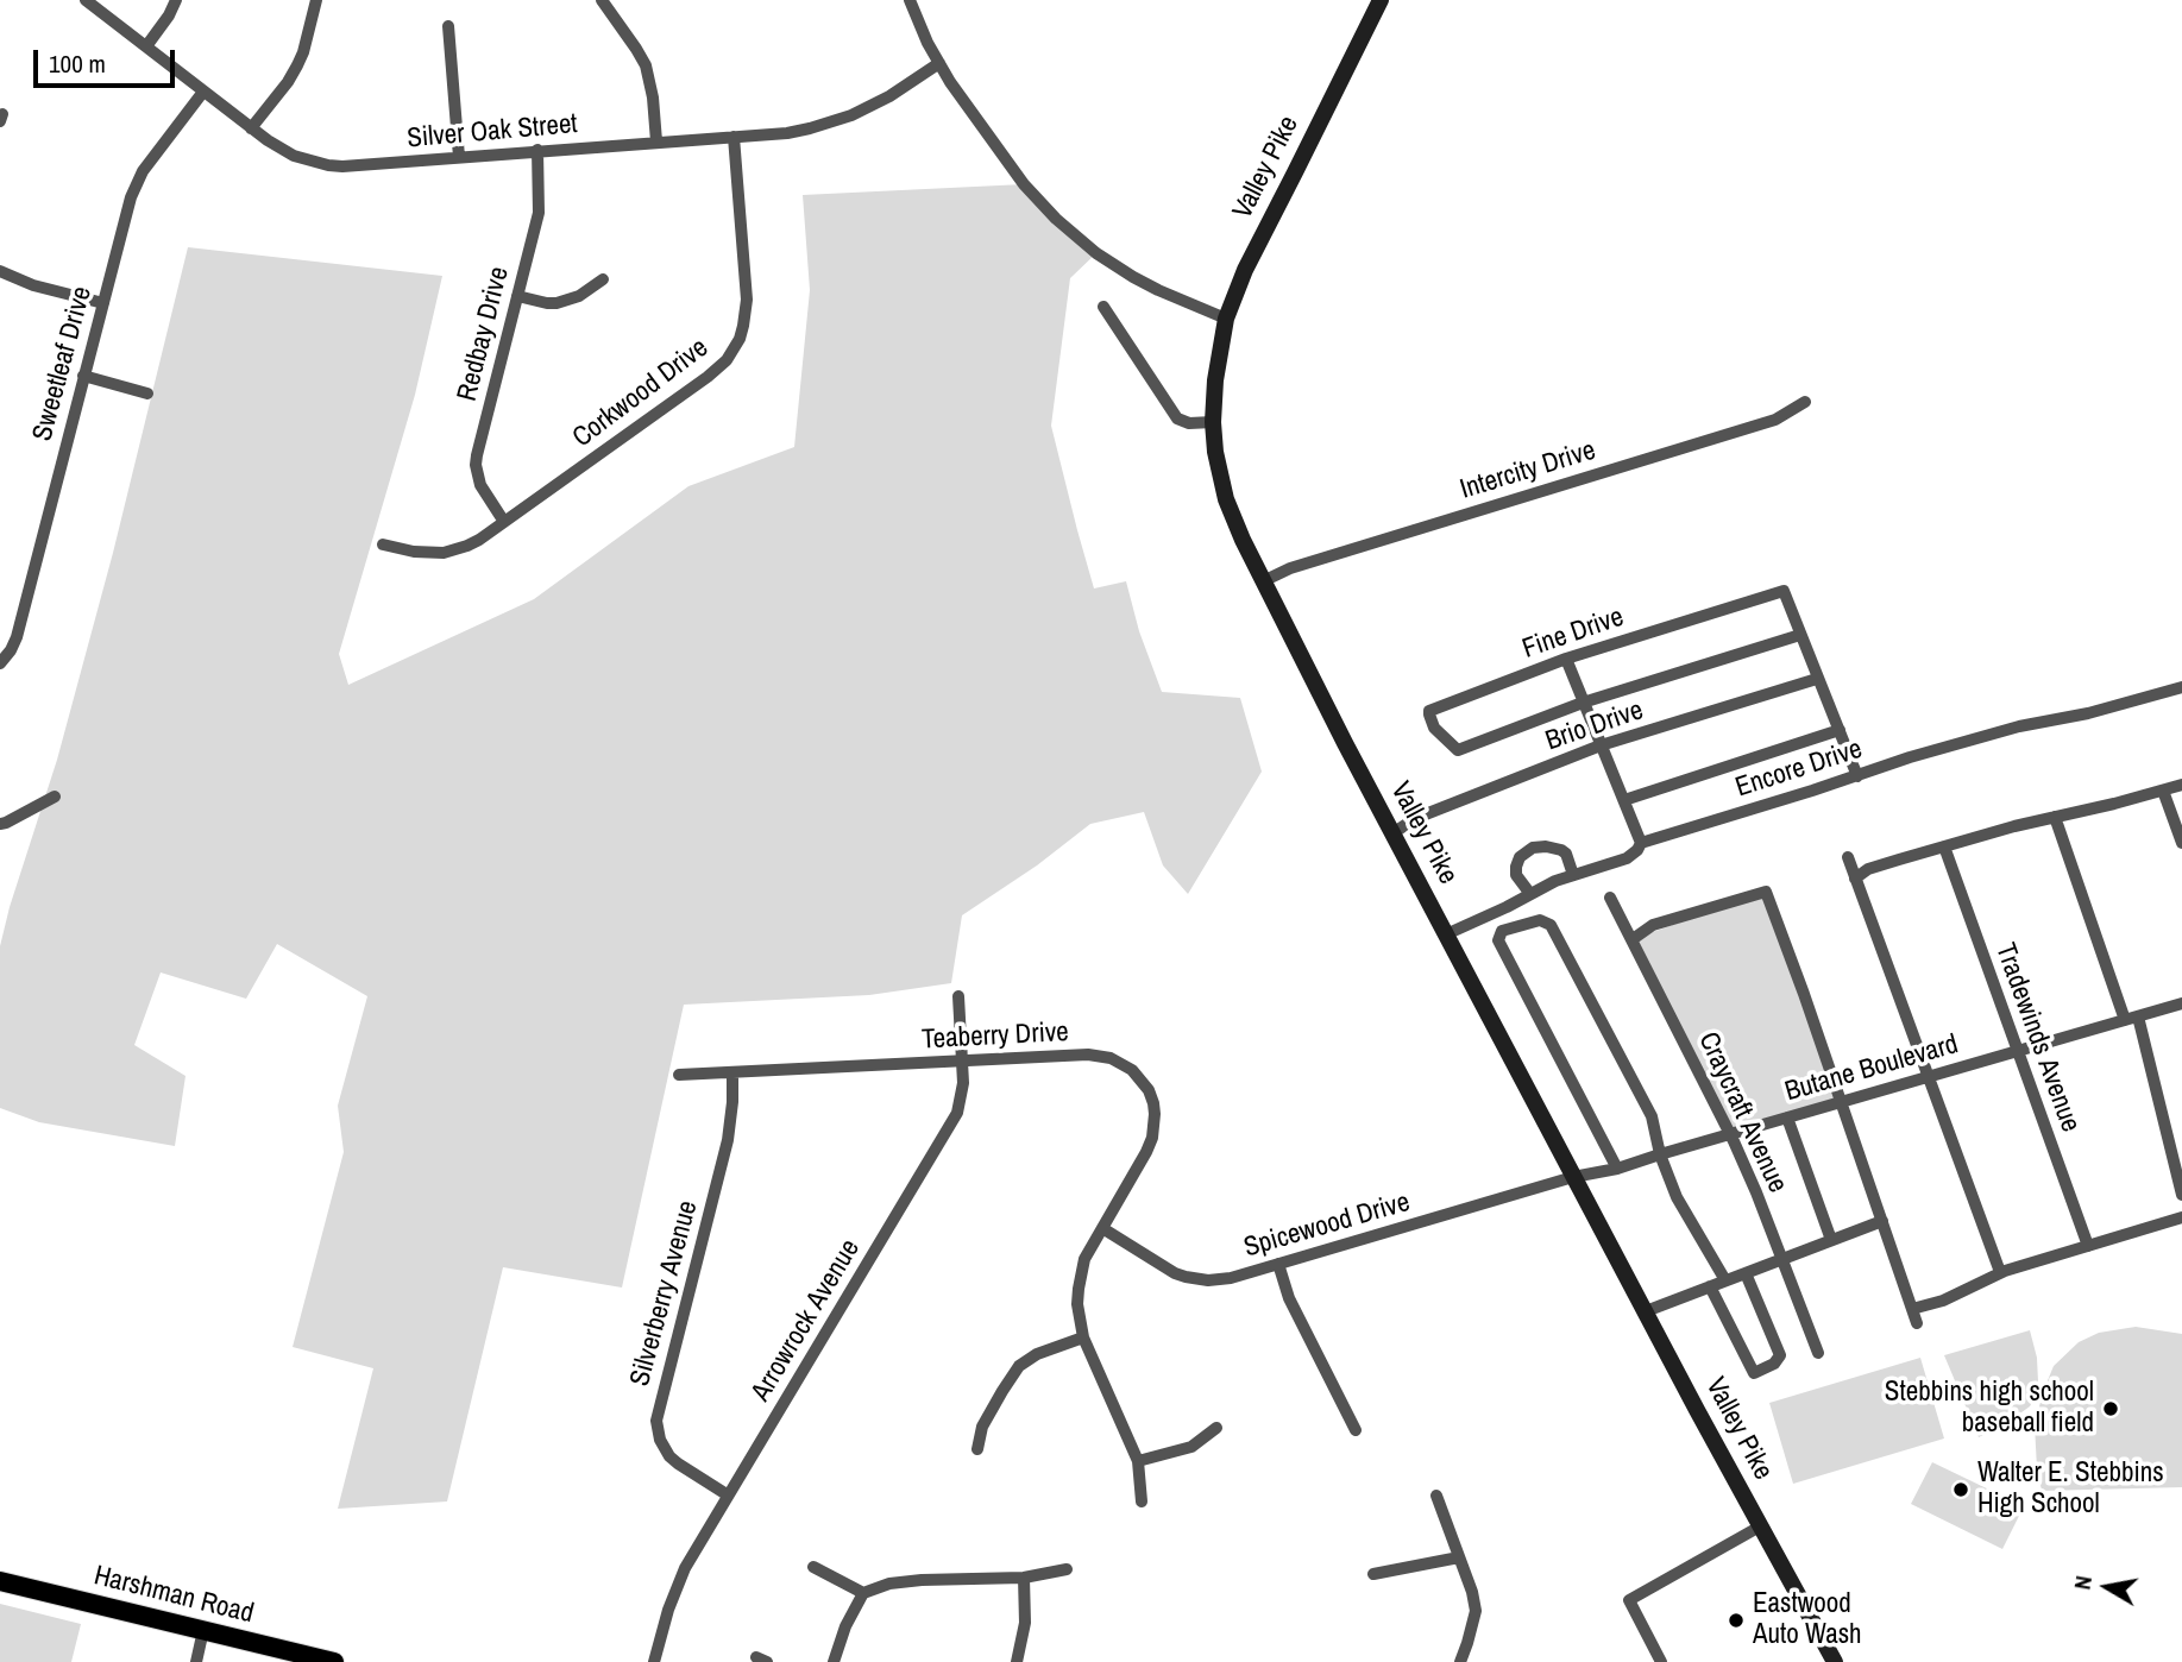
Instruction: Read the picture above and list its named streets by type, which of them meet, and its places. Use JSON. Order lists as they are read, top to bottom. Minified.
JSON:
{"streets":{"main road":["Harshman Road"],"street":["Silver Oak Street","Valley Pike","Redbay Drive","Sweetleaf Drive","Corkwood Drive","Intercity Drive","Fine Drive","Brio Drive","Encore Drive","Teaberry Drive","Tradewinds Avenue","Butane Boulevard","Craycraft Avenue","Spicewood Drive","Silverberry Avenue","Arrowrock Avenue"]},"crossings":[["Silver Oak Street","Redbay Drive"],["Silver Oak Street","Sweetleaf Drive"],["Silver Oak Street","Corkwood Drive"],["Valley Pike","Intercity Drive"],["Valley Pike","Brio Drive"],["Valley Pike","Encore Drive"],["Valley Pike","Butane Boulevard"],["Valley Pike","Spicewood Drive"],["Redbay Drive","Corkwood Drive"],["Teaberry Drive","Spicewood Drive"],["Teaberry Drive","Silverberry Avenue"],["Teaberry Drive","Arrowrock Avenue"],["Tradewinds Avenue","Butane Boulevard"],["Butane Boulevard","Craycraft Avenue"],["Butane Boulevard","Spicewood Drive"],["Silverberry Avenue","Arrowrock Avenue"]],"places":["Stebbins high school baseball field","Walter E. Stebbins High School","Eastwood Auto Wash"],"scale_bar":"100 m","north":"left"}
